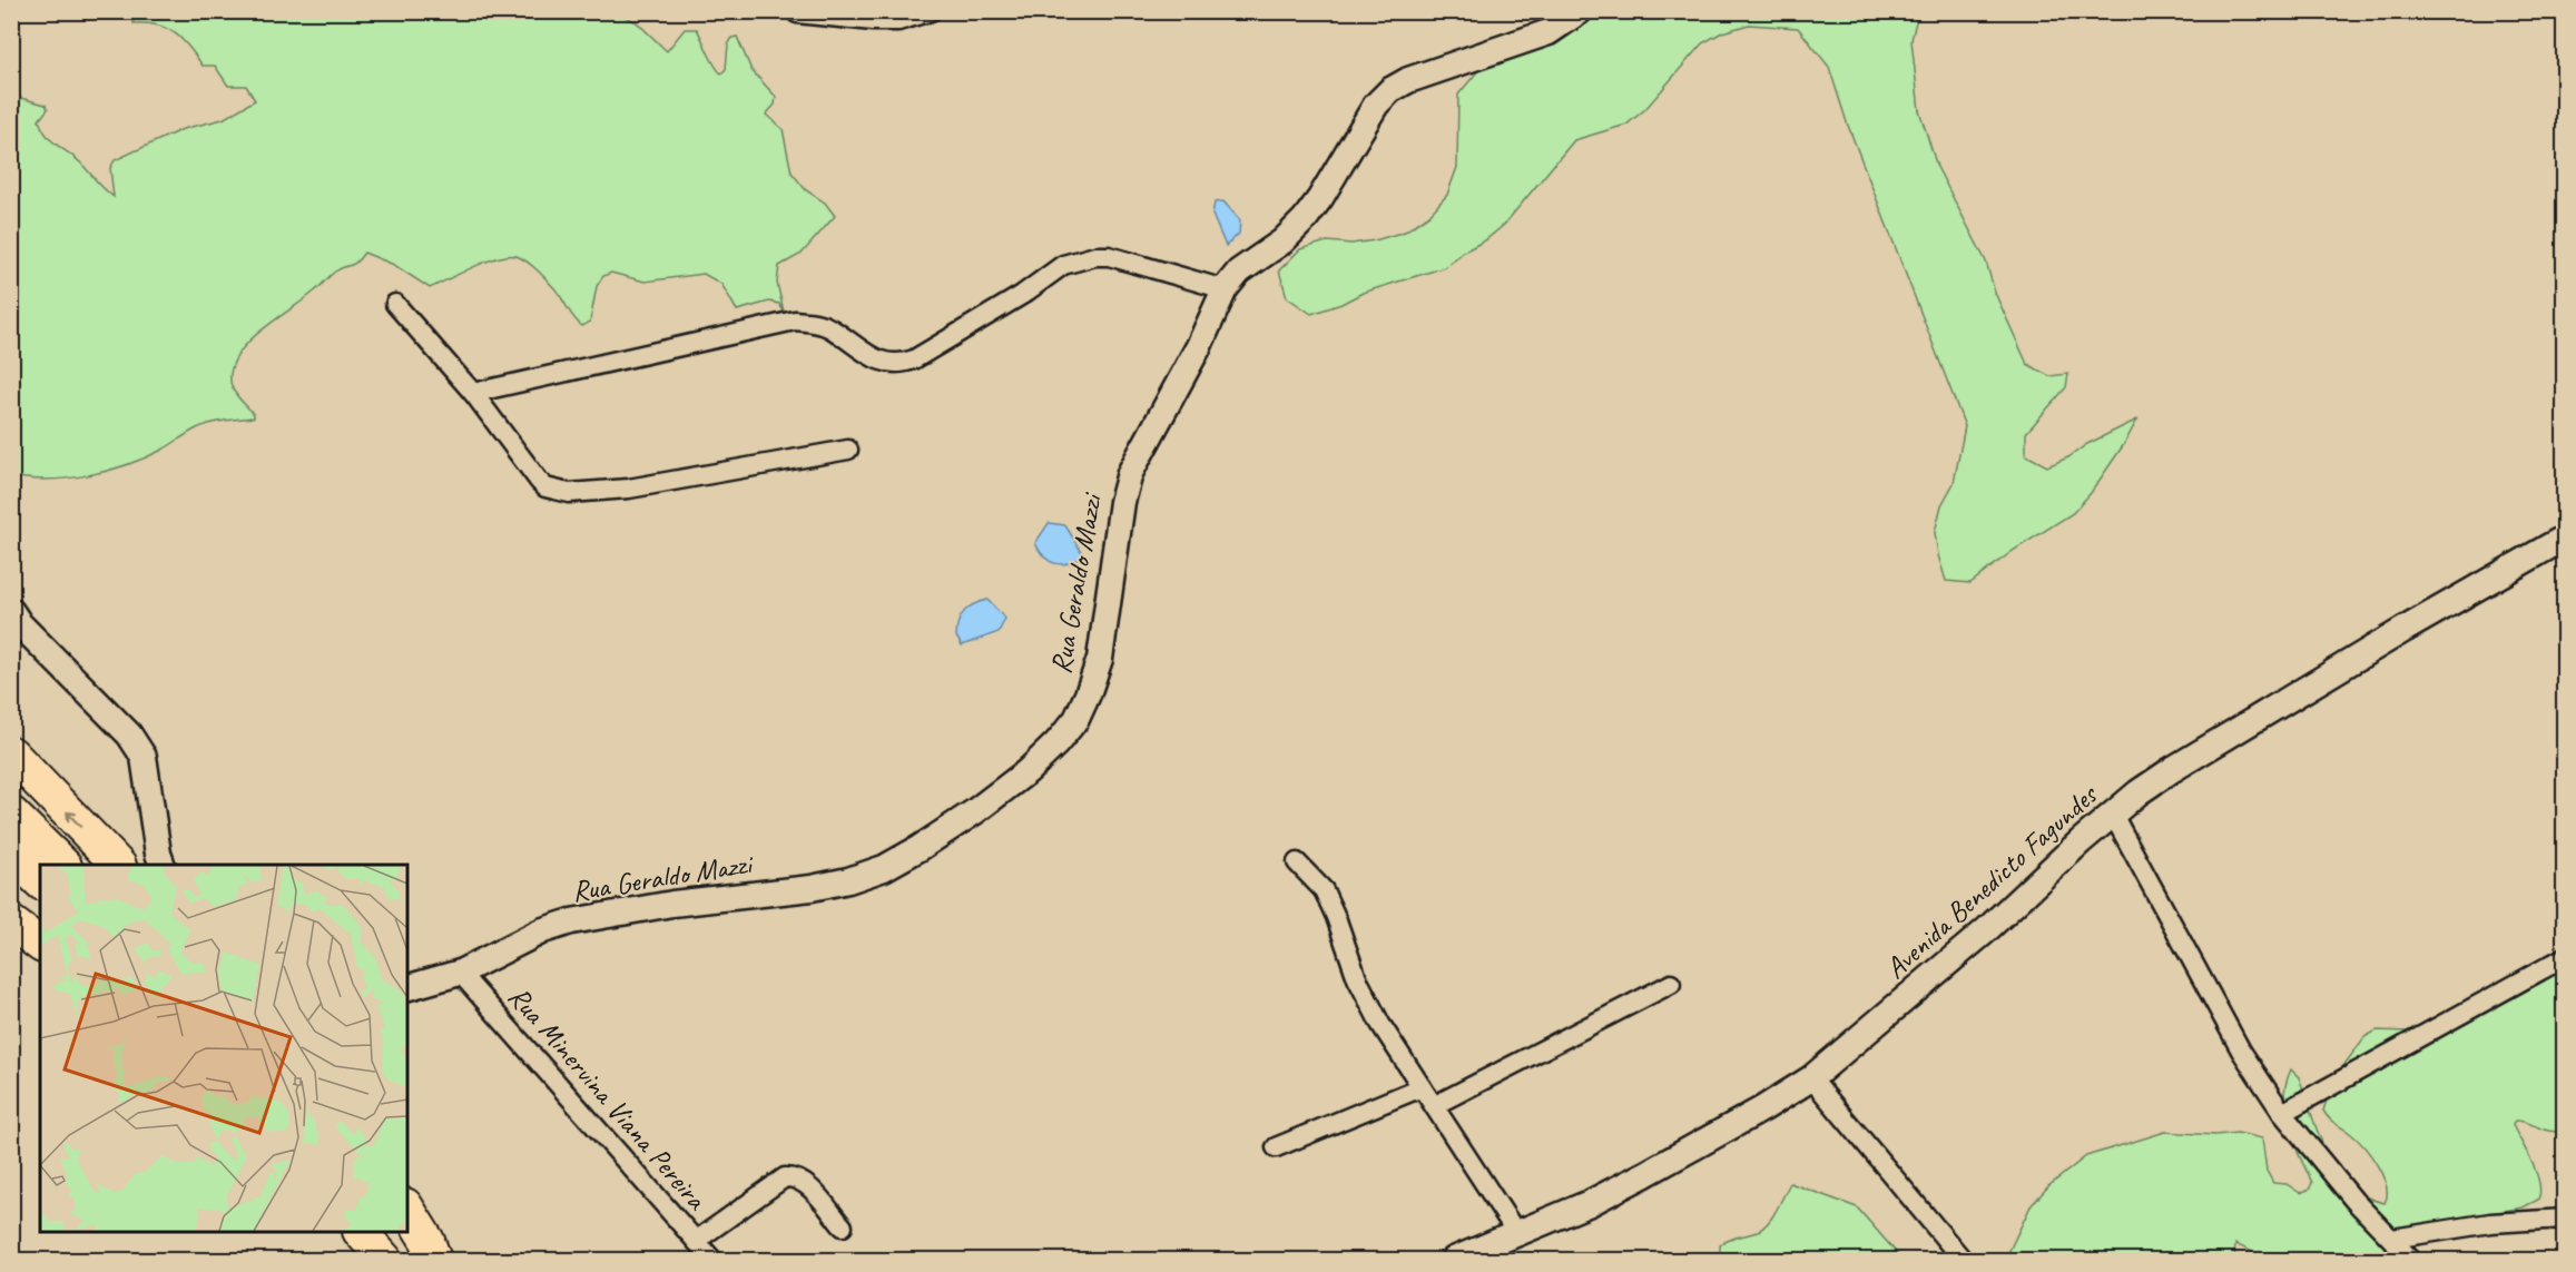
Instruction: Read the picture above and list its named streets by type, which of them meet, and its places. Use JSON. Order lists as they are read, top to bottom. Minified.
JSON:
{"streets":{"street":["Rua Geraldo Mazzi","Avenida Benedicto Fagundes","Rua Minervina Viana Pereira"]},"crossings":[["Rua Geraldo Mazzi","Rua Minervina Viana Pereira"]]}
